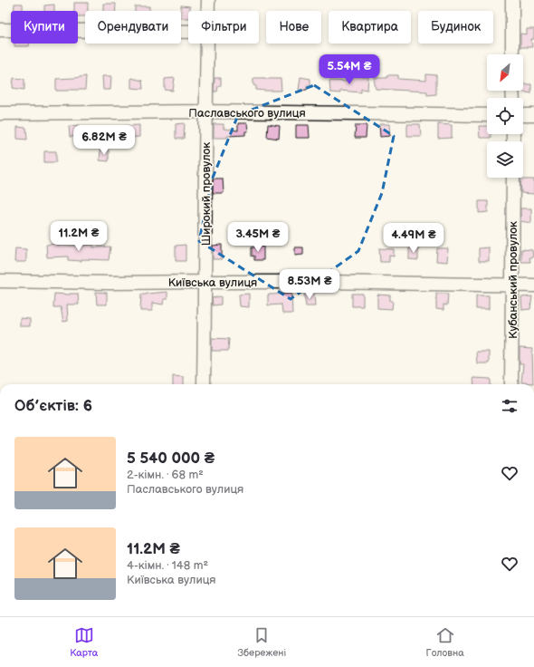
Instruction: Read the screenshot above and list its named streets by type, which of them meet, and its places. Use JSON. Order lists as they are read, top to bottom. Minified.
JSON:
{"streets":{"street":["Паславського вулиця","Широкий провулок","Кубанський провулок","Київська вулиця"]},"crossings":[["Паславського вулиця","Широкий провулок"],["Широкий провулок","Київська вулиця"],["Кубанський провулок","Київська вулиця"]],"north":"bottom left","page":{"chip":["Купити","Орендувати","Фільтри","Нове","Квартира","Будинок"],"price":["5.54M ₴","6.82M ₴","11.2M ₴","3.45M ₴","4.49M ₴","8.53M ₴"],"heading":"Об’єктів: 6","list":[{"name":"5 540 000 ₴","note":"2-кімн. · 68 m² · Паславського вулиця"},{"name":"11.2M ₴","note":"4-кімн. · 148 m² · Київська вулиця"}],"tabs":["Карта","Збережені","Головна"]}}
